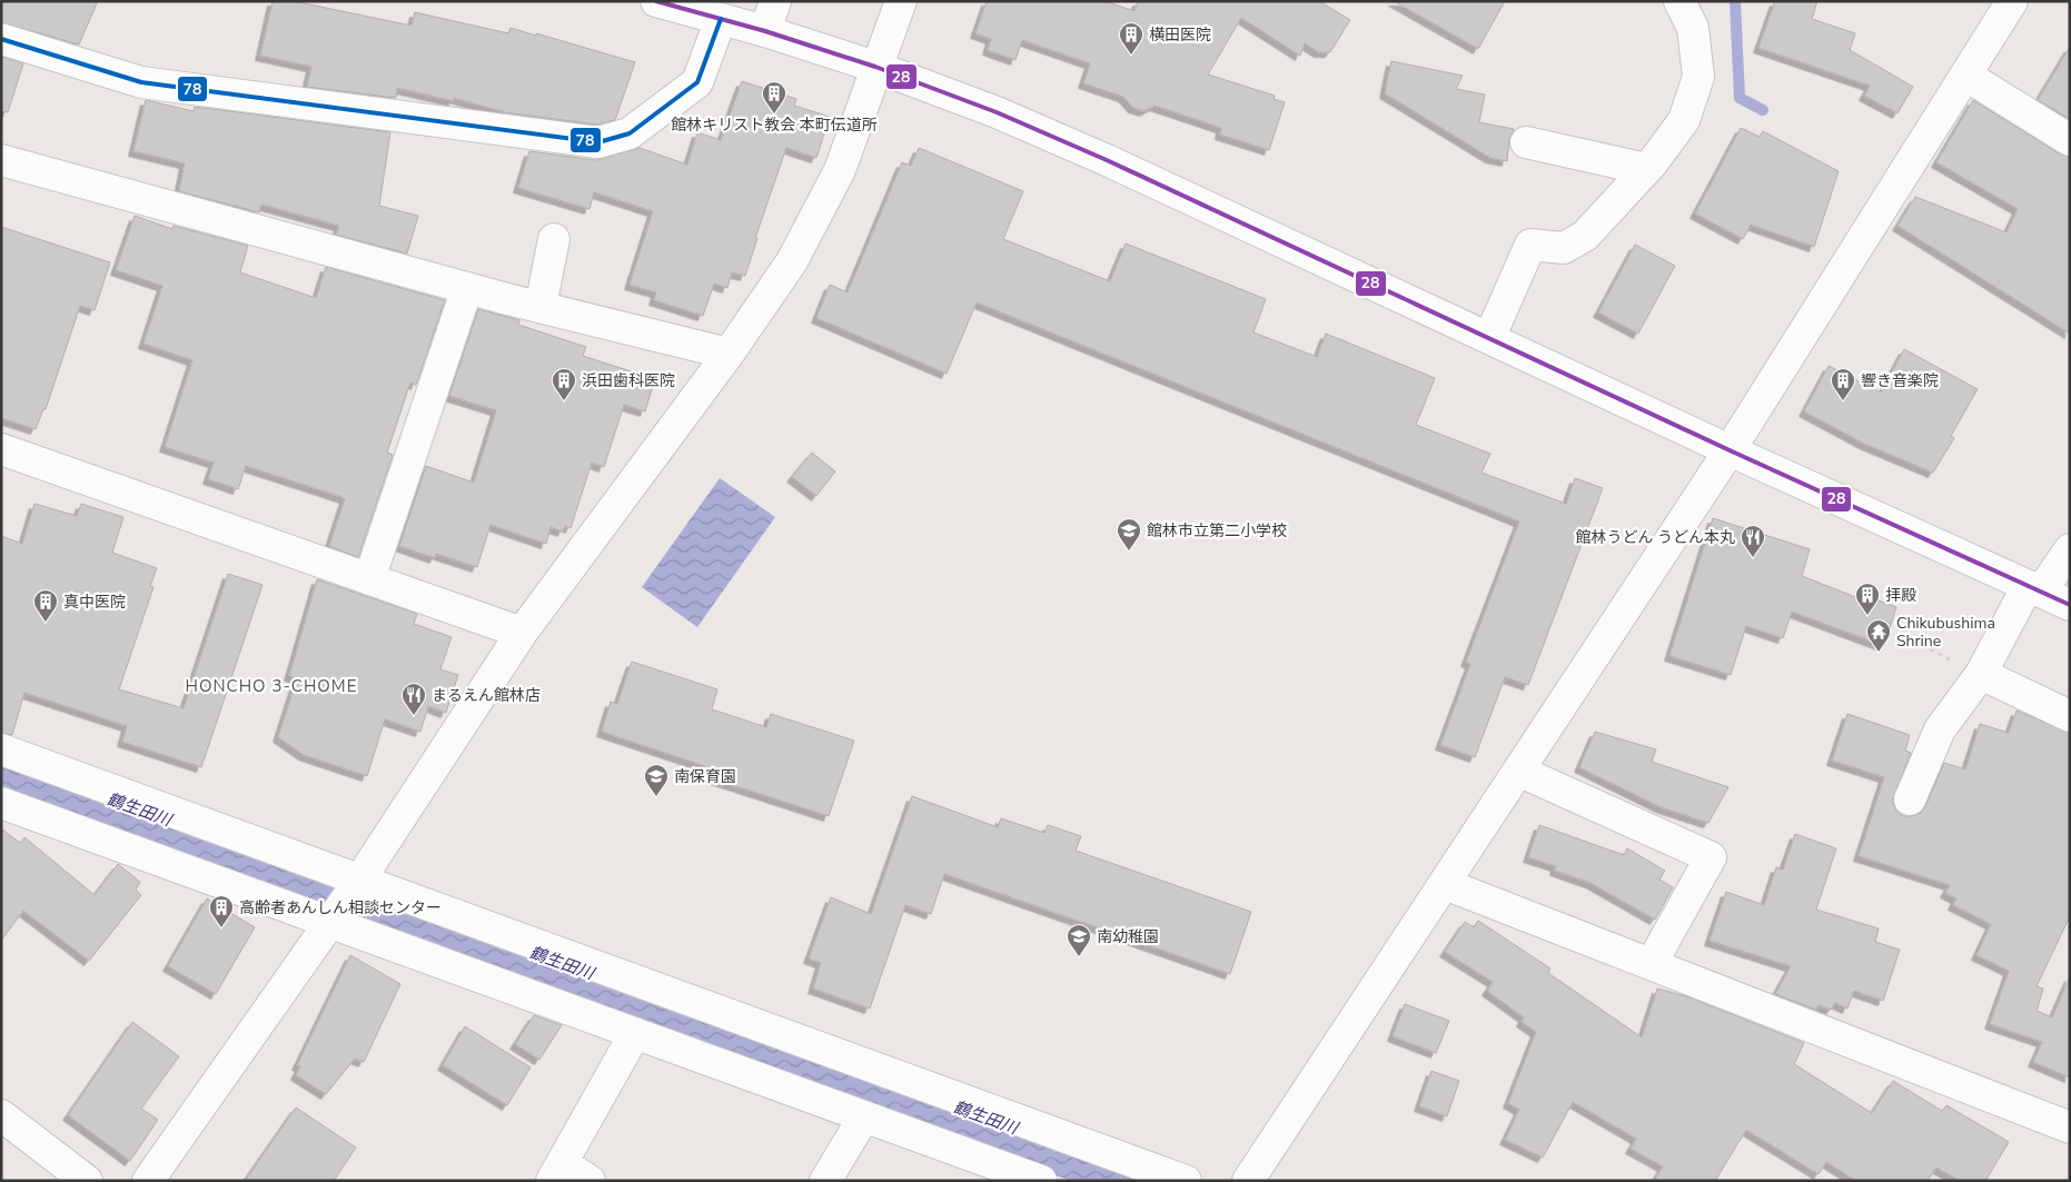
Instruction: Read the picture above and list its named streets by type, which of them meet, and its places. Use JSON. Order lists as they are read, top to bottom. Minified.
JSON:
{"districts":["HONCHO 3-CHOME"],"water":["鶴生田川"],"places":{"building":["横田医院","館林キリスト教会 本町伝道所","浜田歯科医院","響き音楽院","拝殿","真中医院","高齢者あんしん相談センター"],"school or university":["館林市立第二小学校","南保育園","南幼稚園"],"restaurant":["館林うどん うどん本丸","まるえん館林店"],"temple":["Chikubushima Shrine"]},"lines":["transit line 28","transit line 78"]}
